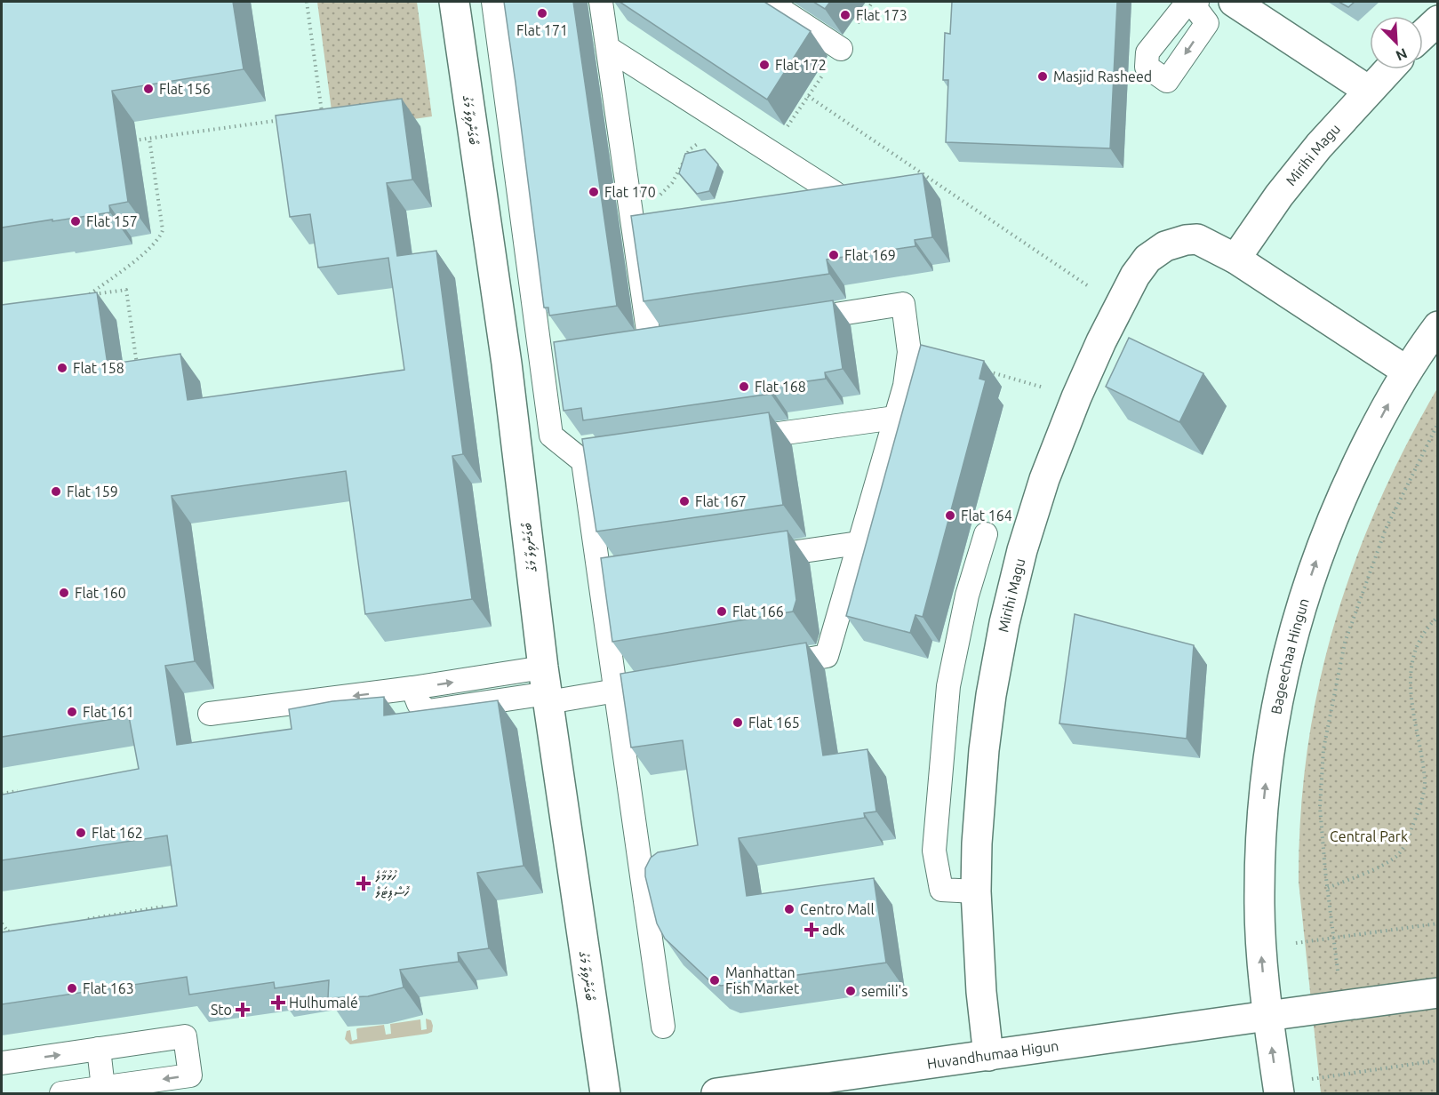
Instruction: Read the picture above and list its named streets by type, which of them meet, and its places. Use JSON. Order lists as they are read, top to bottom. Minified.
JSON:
{"streets":{"street":["ބޯގަންވިލާ މަގު","Mirihi Magu","Bageechaa Hingun","Huvandhumaa Higun"]},"crossings":[["Mirihi Magu","Bageechaa Hingun"],["Mirihi Magu","Huvandhumaa Higun"],["Bageechaa Hingun","Huvandhumaa Higun"]],"one_way":["Bageechaa Hingun"],"parks":["Central Park"],"places":{"other":["Flat 171","Flat 173","Flat 172","Masjid Rasheed","Flat 156","Flat 170","Flat 157","Flat 169","Flat 158","Flat 168","Flat 159","Flat 167","Flat 164","Flat 160","Flat 166","Flat 161","Flat 165","Flat 162","Centro Mall","Manhattan Fish Market","Flat 163","semili's"],"health":["ހުޅުމާލެ ހޮސްޕިޓަލް","adk","Hulhumalé","Sto"]},"north":"bottom right"}
